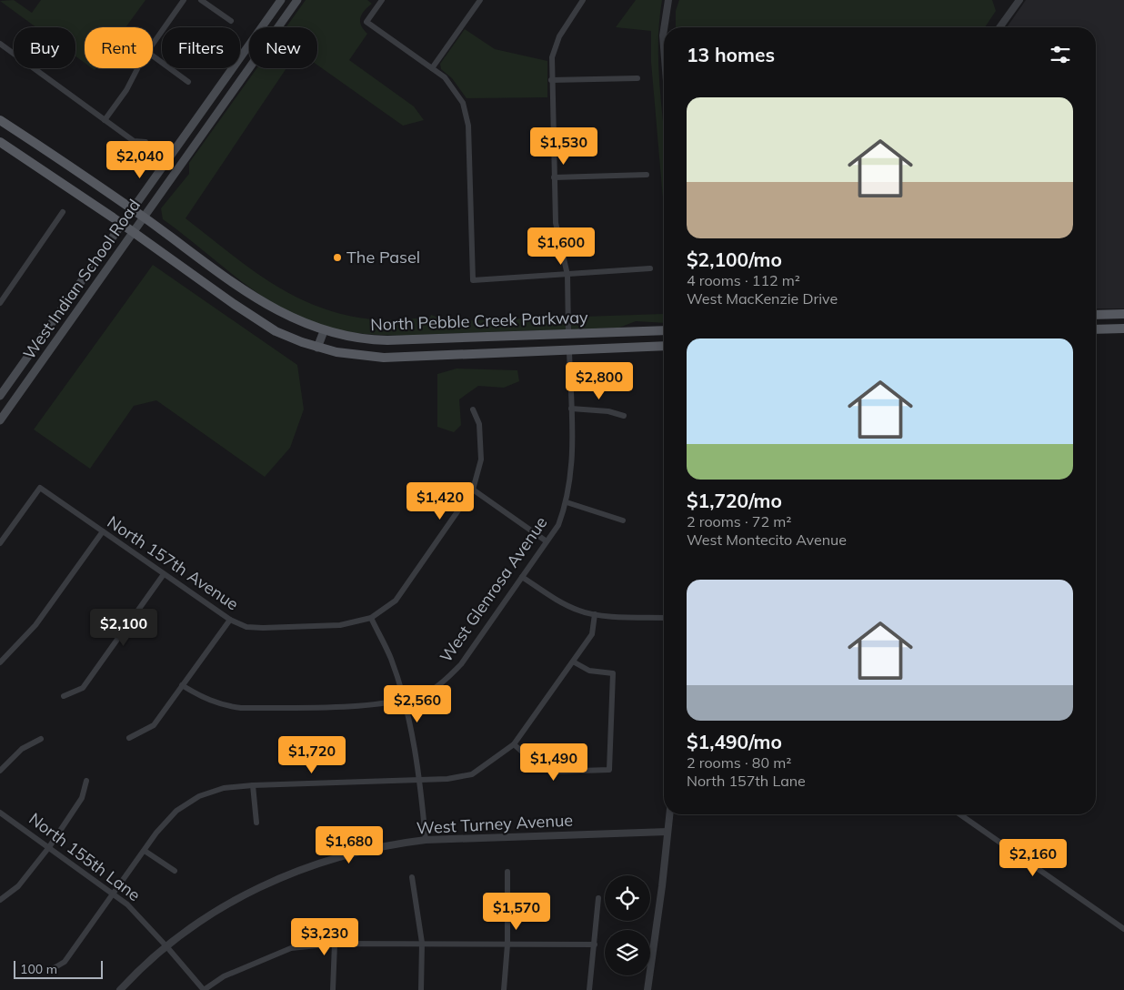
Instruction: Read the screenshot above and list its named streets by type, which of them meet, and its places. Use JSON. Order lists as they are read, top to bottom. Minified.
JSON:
{"streets":{"main road":["West Indian School Road","North Pebble Creek Parkway"],"street":["North 157th Avenue","West Glenrosa Avenue","West Turney Avenue","North 155th Lane"]},"crossings":[["West Indian School Road","North Pebble Creek Parkway"],["North Pebble Creek Parkway","West Glenrosa Avenue"],["West Turney Avenue","North 155th Lane"]],"places":["The Pasel"],"scale_bar":"100 m","page":{"chip":["Buy","Rent","Filters","New"],"heading":"13 homes","list":[{"name":"$2,100/mo","note":"4 rooms · 112 m² · West MacKenzie Drive"},{"name":"$1,720/mo","note":"2 rooms · 72 m² · West Montecito Avenue"},{"name":"$1,490/mo","note":"2 rooms · 80 m² · North 157th Lane"}],"price":["$1,530","$2,040","$1,600","$2,800","$1,420","$2,100","$2,560","$1,720","$1,490","$1,680","$2,160","$1,570","$3,230"],"scale":"100 m"}}
